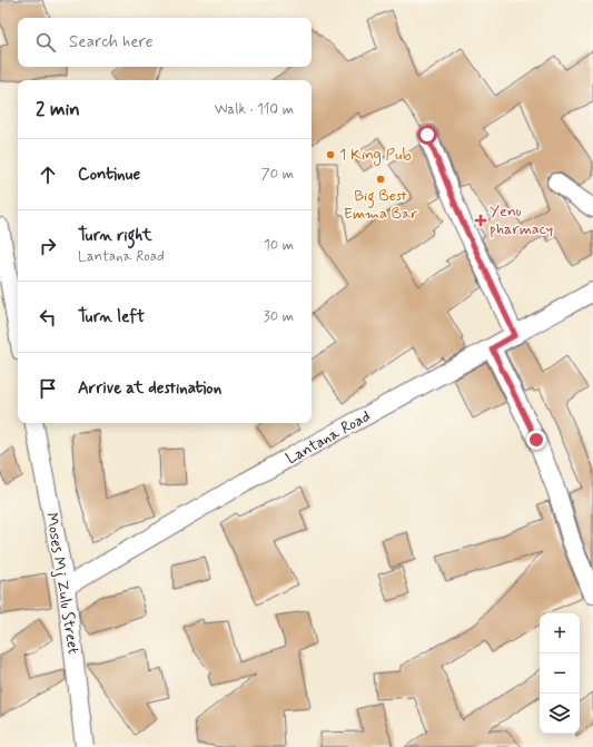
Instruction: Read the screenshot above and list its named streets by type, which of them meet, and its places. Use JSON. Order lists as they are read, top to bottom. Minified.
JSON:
{"streets":{"street":["Lantana Road","Moses Mj Zulu Street"]},"crossings":[["Lantana Road","Moses Mj Zulu Street"]],"places":{"other":["1 King Pub","Big Best Emma Bar"],"health":["Yenu pharmacy"]},"page":{"search":"Search here","heading":["2 min","Walk · 110 m"],"list":[["Continue","70 m"],["Turn right","Lantana Road","10 m"],["Turn left","30 m"],"Arrive at destination"],"map_buttons":["+","−"]}}
